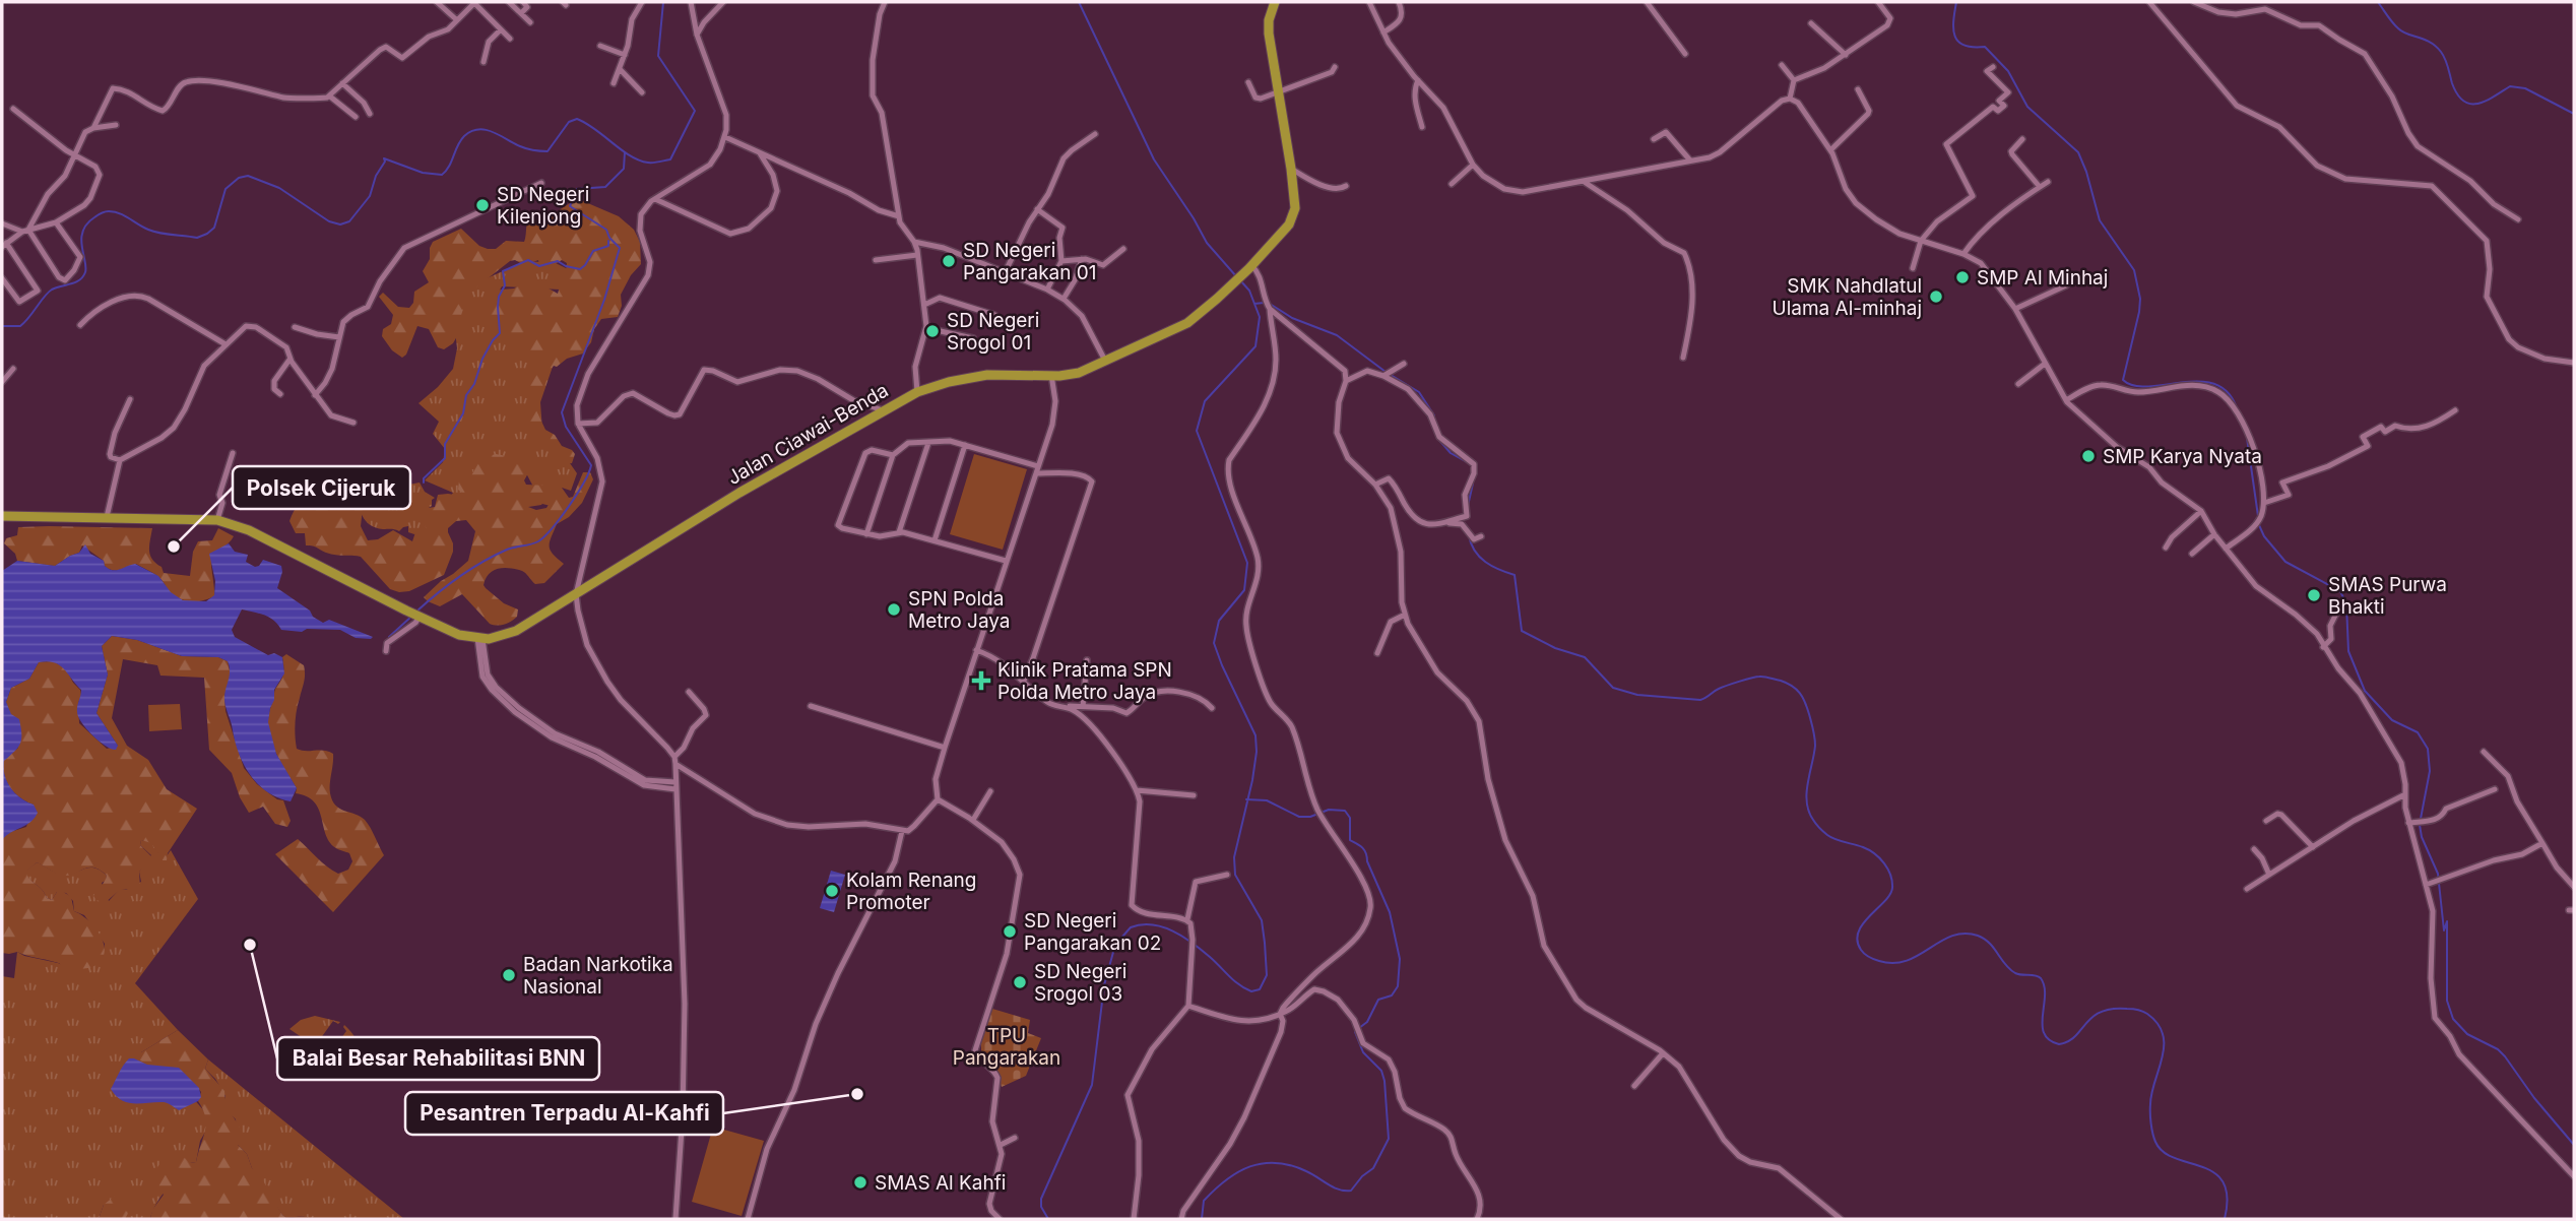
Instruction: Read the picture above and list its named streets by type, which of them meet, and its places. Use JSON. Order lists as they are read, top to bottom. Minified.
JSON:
{"streets":{"highway":["Jalan Ciawai-Benda"]},"parks":["TPU Pangarakan"],"places":{"other":["SD Negeri Kilenjong","SD Negeri Pangarakan 01","SMP Al Minhaj","SMK Nahdlatul Ulama Al-minhaj","SD Negeri Srogol 01","SMP Karya Nyata","Polsek Cijeruk","SMAS Purwa Bhakti","SPN Polda Metro Jaya","Kolam Renang Promoter","SD Negeri Pangarakan 02","Balai Besar Rehabilitasi BNN","Badan Narkotika Nasional","SD Negeri Srogol 03","Pesantren Terpadu Al-Kahfi","SMAS Al Kahfi"],"health":["Klinik Pratama SPN Polda Metro Jaya"]}}
